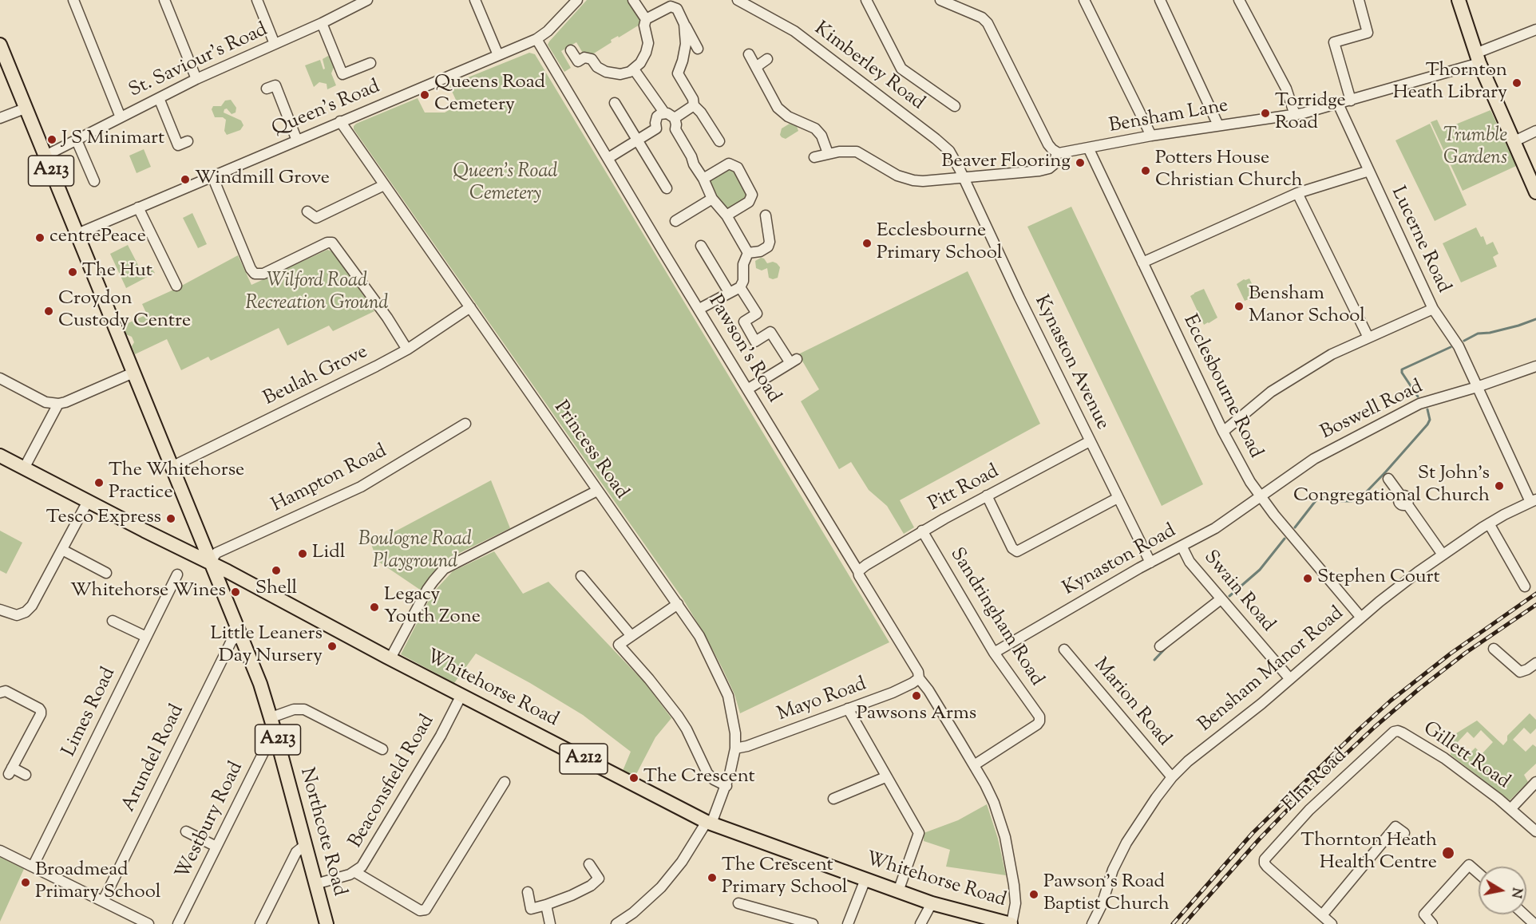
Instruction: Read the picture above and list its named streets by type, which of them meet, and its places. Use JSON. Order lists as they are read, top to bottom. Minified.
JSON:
{"streets":{"main road":["A213","Whitehorse Road","A212","Northcote Road"],"street":["St. Saviour's Road","Kimberley Road","Queen's Road","Bensham Lane","Lucerne Road","Pawson's Road","Kynaston Avenue","Beulah Grove","Ecclesbourne Road","Boswell Road","Princess Road","Hampton Road","Pitt Road","Kynaston Road","Swain Road","Sandringham Road","Bensham Manor Road","Mayo Road","Marion Road","Limes Road","Gillett Road","Arundel Road","Elm Road","Beaconsfield Road","Westbury Road"]},"crossings":[["St. Saviour's Road","A213"],["Kimberley Road","Kynaston Avenue"],["Queen's Road","A213"],["Queen's Road","Pawson's Road"],["Queen's Road","Princess Road"],["Bensham Lane","Lucerne Road"],["Bensham Lane","Ecclesbourne Road"],["A213","Beulah Grove"],["A213","Hampton Road"],["A213","Whitehorse Road"],["A213","Northcote Road"],["Lucerne Road","Boswell Road"],["Lucerne Road","Bensham Manor Road"],["Pawson's Road","Pitt Road"],["Pawson's Road","Sandringham Road"],["Pawson's Road","Mayo Road"],["Kynaston Avenue","Pitt Road"],["Kynaston Avenue","Kynaston Road"],["Beulah Grove","Princess Road"],["Ecclesbourne Road","Boswell Road"],["Ecclesbourne Road","Kynaston Road"],["Ecclesbourne Road","Bensham Manor Road"],["Boswell Road","Kynaston Road"],["Princess Road","Whitehorse Road"],["Princess Road","Mayo Road"],["Hampton Road","Whitehorse Road"],["Hampton Road","Northcote Road"],["Pitt Road","Sandringham Road"],["Kynaston Road","Swain Road"],["Kynaston Road","Sandringham Road"],["Swain Road","Bensham Manor Road"],["Bensham Manor Road","Marion Road"],["Whitehorse Road","Beaconsfield Road"],["Whitehorse Road","Northcote Road"],["Gillett Road","Elm Road"],["Arundel Road","Northcote Road"],["Beaconsfield Road","Northcote Road"],["Westbury Road","Northcote Road"]],"parks":["Trumble Gardens","Queen's Road Cemetery","Wilford Road Recreation Ground","Boulogne Road Playground"],"places":["Thornton Heath Library","Queens Road Cemetery","Torridge Road","J S Minimart","Beaver Flooring","Potters House Christian Church","Windmill Grove","centrePeace","Ecclesbourne Primary School","The Hut","Bensham Manor School","Croydon Custody Centre","The Whitehorse Practice","St John's Congregational Church","Tesco Express","Lidl","Shell","Stephen Court","Whitehorse Wines","Legacy Youth Zone","Little Leaners Day Nursery","Pawsons Arms","The Crescent","Thornton Heath Health Centre","The Crescent Primary School","Broadmead Primary School","Pawson's Road Baptist Church"],"north":"right"}
